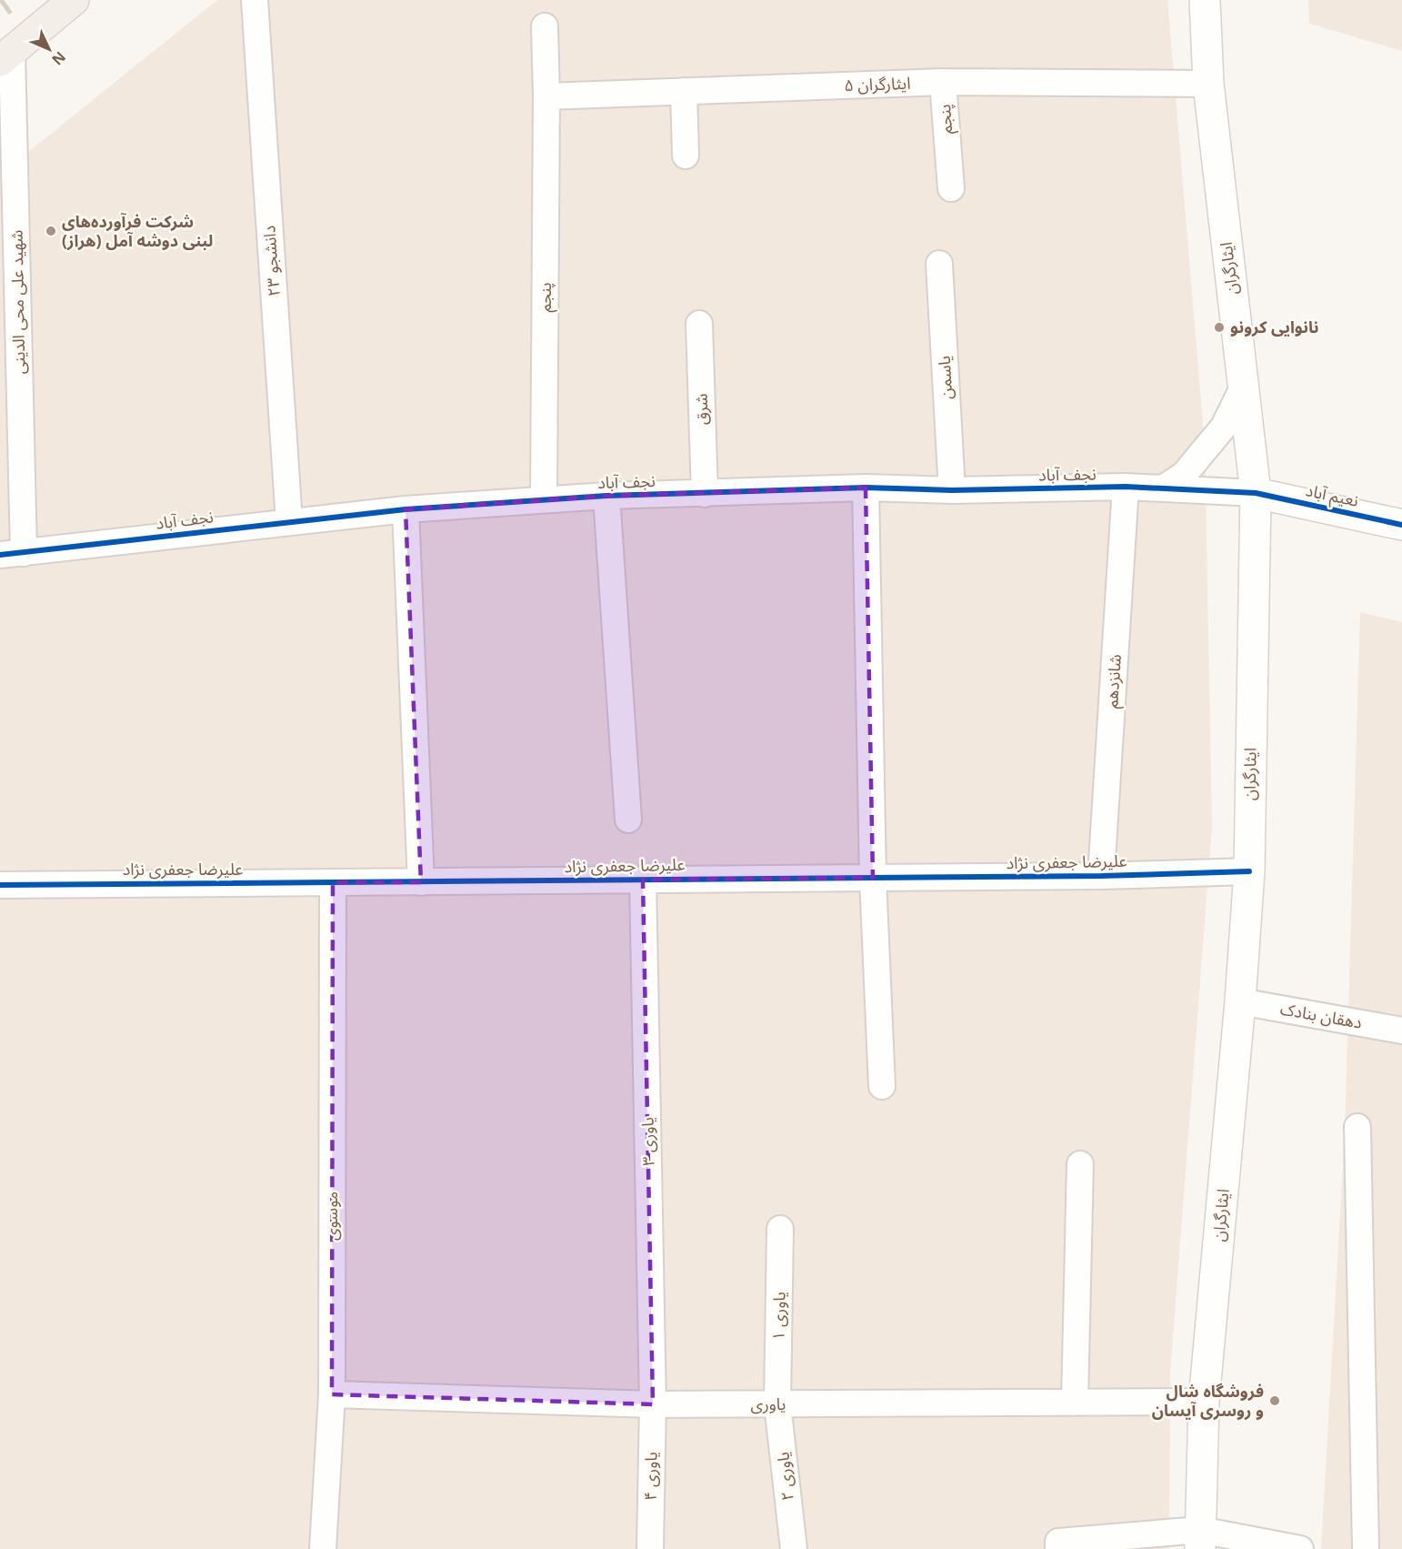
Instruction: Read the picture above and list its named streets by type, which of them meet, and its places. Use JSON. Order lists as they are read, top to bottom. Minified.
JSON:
{"streets":{"main road":["ایثارگران","نعیم آباد"],"street":["ایثارگران ۵","پنجم","دانشجو ۲۳","شهید علی محی الدینی","یاسمن","شرق","نجف آباد","شانزدهم","علیرضا جعفری نژاد","دهقان بنادک","یاوری ۳","موسوی","یاوری ۱","یاوری","یاوری ۴","یاوری ۲"]},"crossings":[["ایثارگران ۵","پنجم"],["ایثارگران ۵","ایثارگران"],["پنجم","نجف آباد"],["دانشجو ۲۳","نجف آباد"],["ایثارگران","نجف آباد"],["ایثارگران","نعیم آباد"],["ایثارگران","علیرضا جعفری نژاد"],["ایثارگران","دهقان بنادک"],["ایثارگران","یاوری"],["شهید علی محی الدینی","نجف آباد"],["یاسمن","نجف آباد"],["شرق","نجف آباد"],["نجف آباد","نعیم آباد"],["نجف آباد","شانزدهم"],["شانزدهم","علیرضا جعفری نژاد"],["علیرضا جعفری نژاد","یاوری ۳"],["علیرضا جعفری نژاد","موسوی"],["یاوری ۳","یاوری"],["یاوری ۳","یاوری ۴"],["موسوی","یاوری"],["یاوری ۱","یاوری"],["یاوری ۱","یاوری ۲"],["یاوری","یاوری ۴"],["یاوری","یاوری ۲"]],"places":["شرکت فرآورده‌های لبنی دوشه آمل (هراز)","نانوایی کرونو","فروشگاه شال و روسری آیسان"],"north":"bottom right"}
